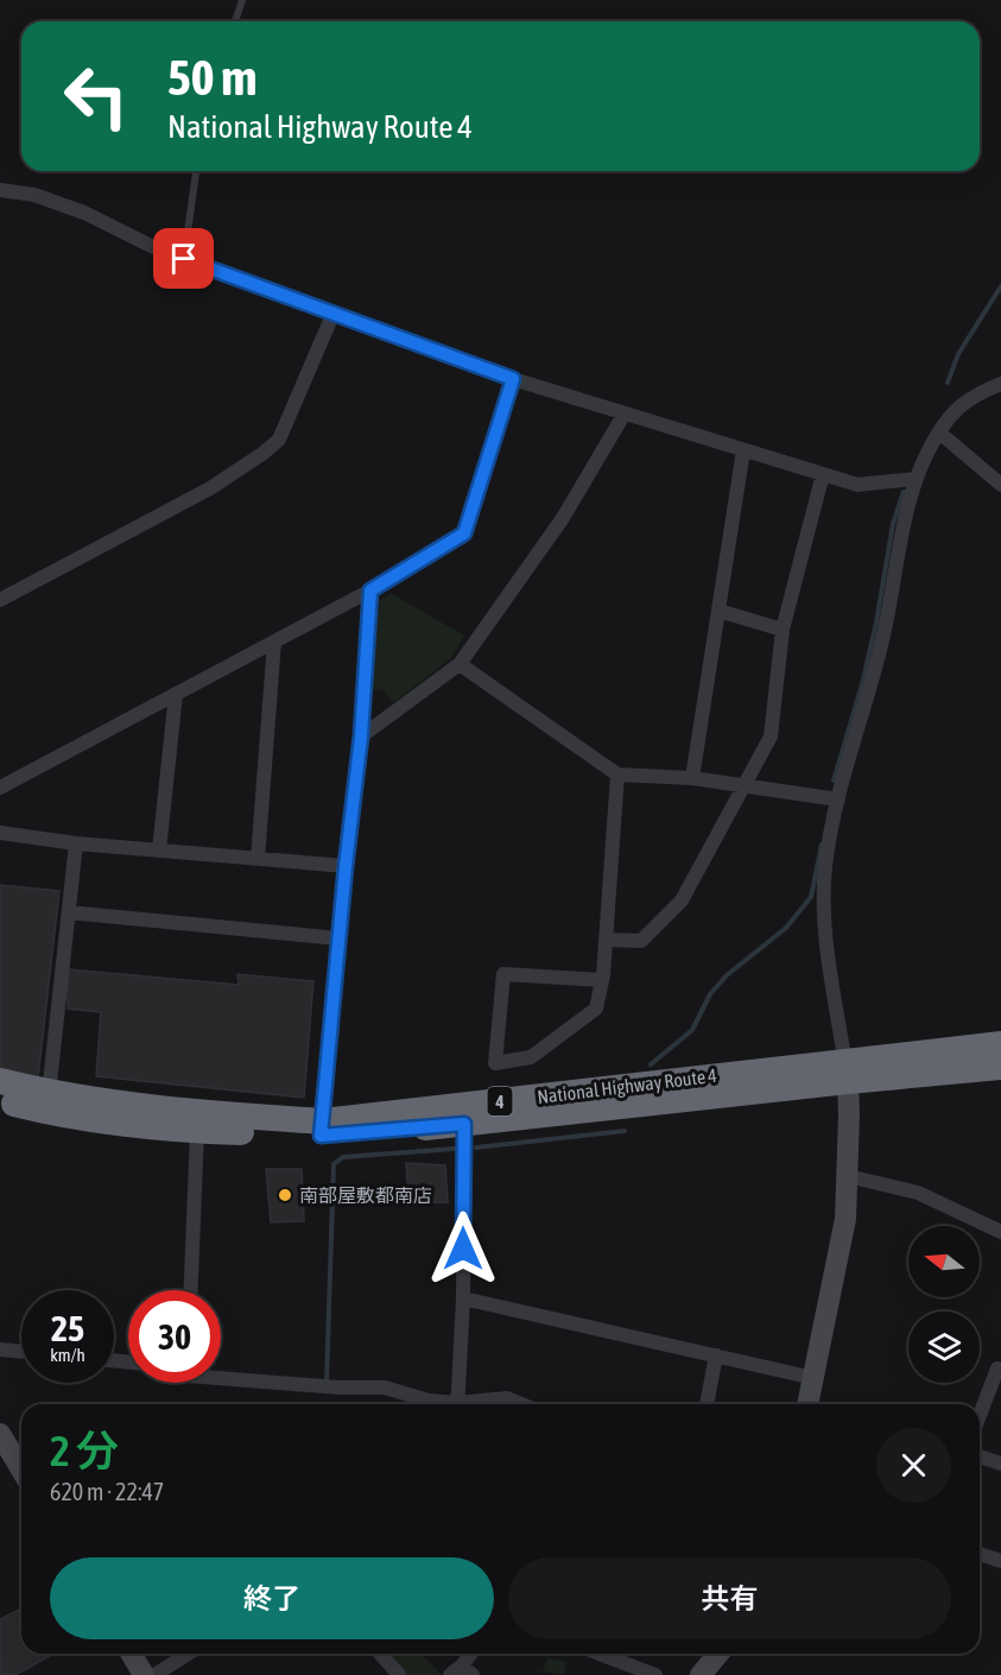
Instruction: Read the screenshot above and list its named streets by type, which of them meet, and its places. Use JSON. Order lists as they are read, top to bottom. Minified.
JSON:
{"streets":{"highway":["National Highway Route 4","4"]},"places":["南部屋敷都南店"],"north":"left","page":{"turn":["50 m","National Highway Route 4"],"speed":"25 km/h","limit":"30","heading":["2 分","620 m · 22:47"],"buttons":["終了","共有"]}}
